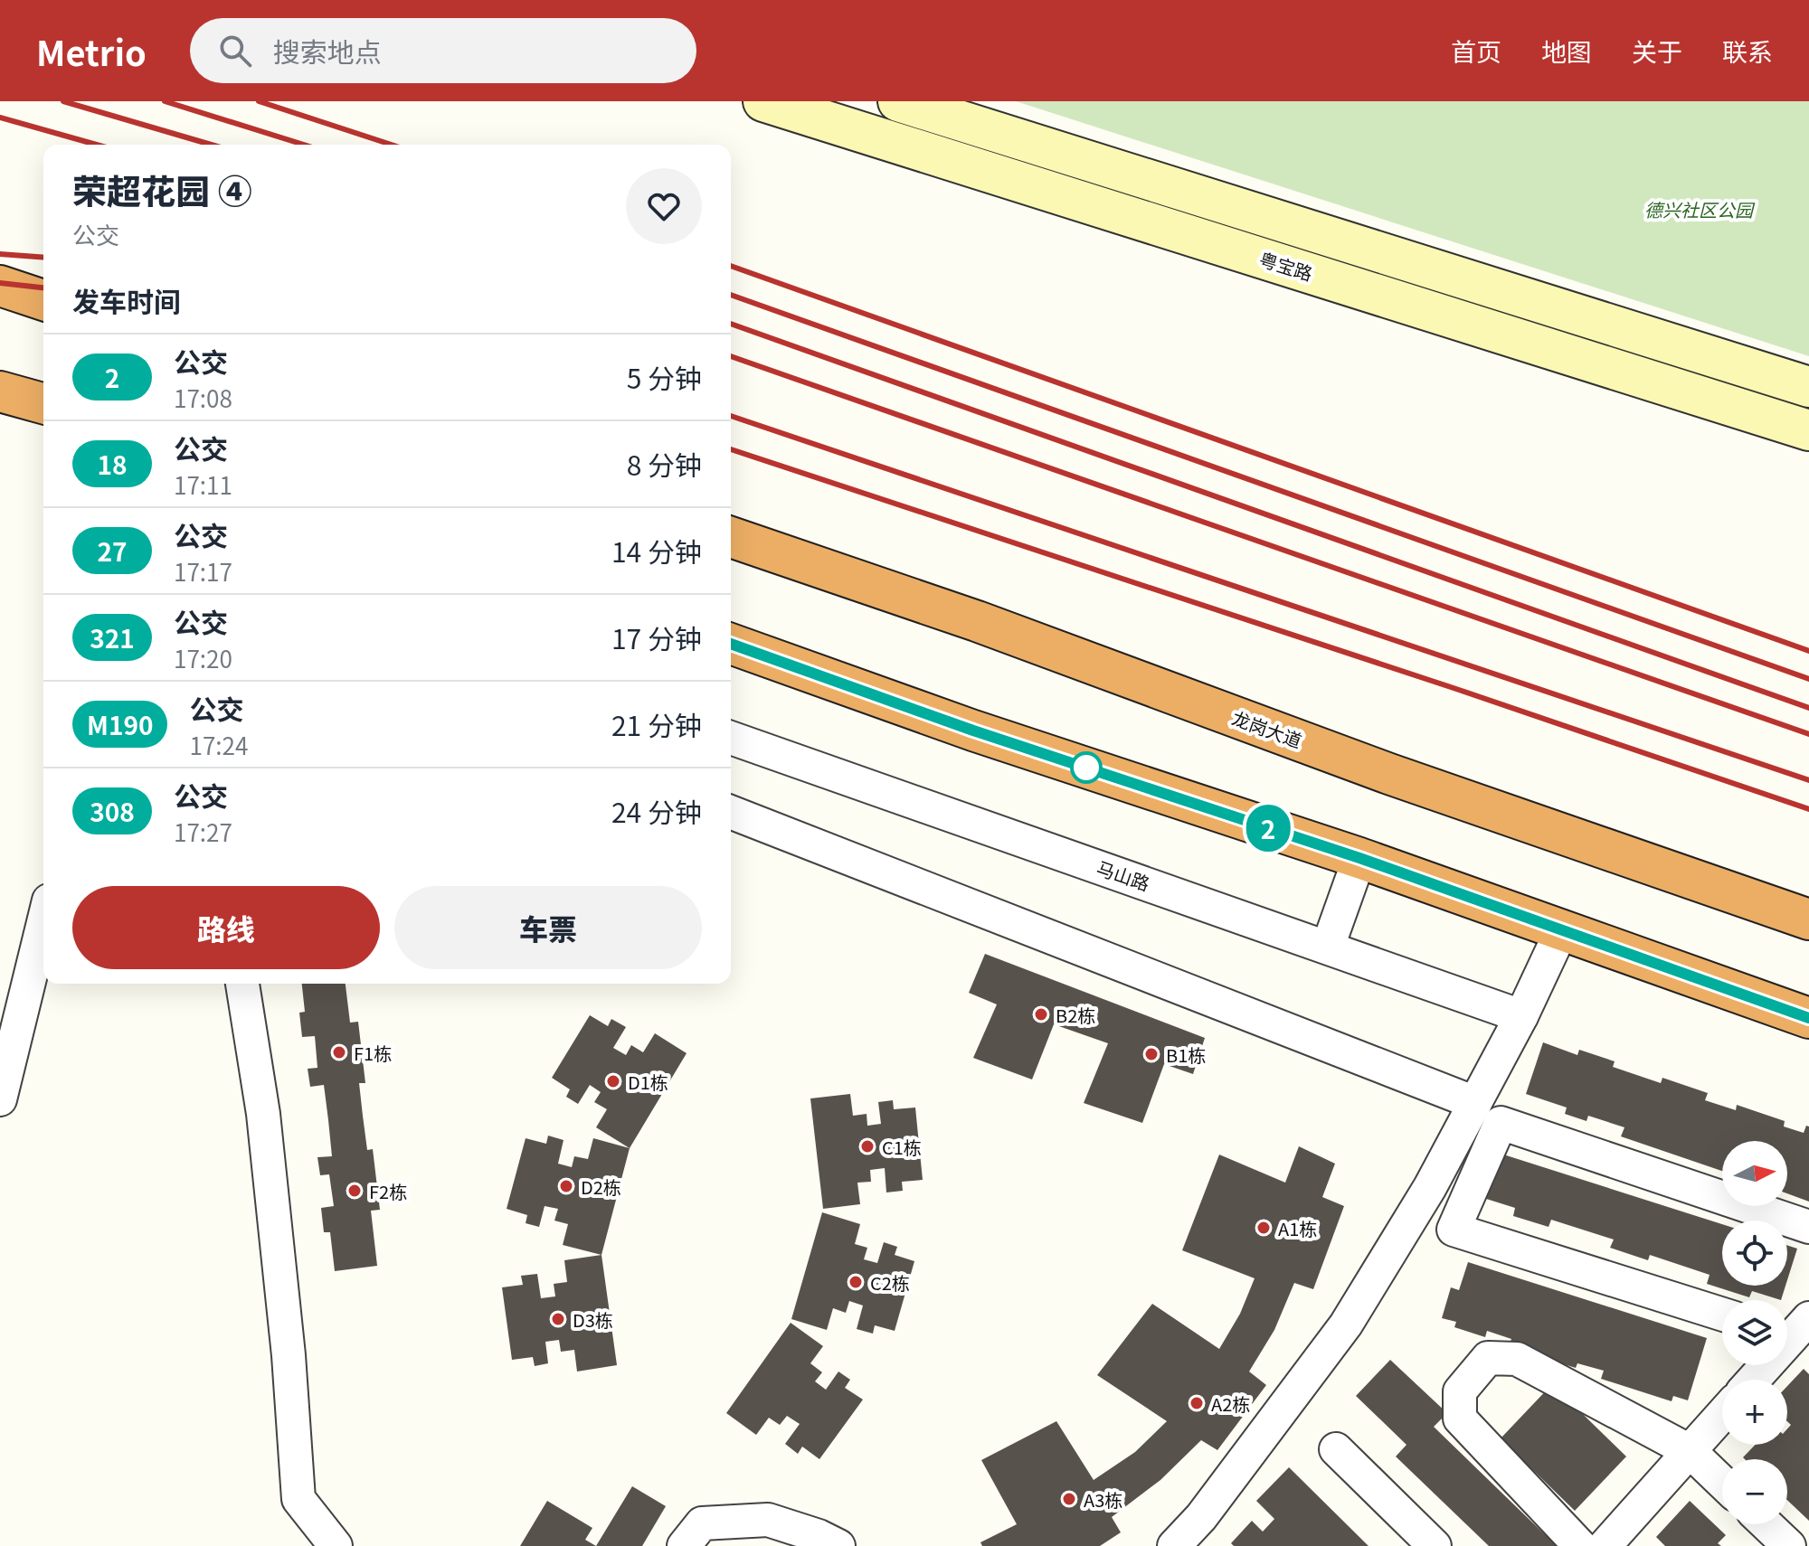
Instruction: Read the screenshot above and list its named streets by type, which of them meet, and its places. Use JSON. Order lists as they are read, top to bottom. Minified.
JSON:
{"streets":{"highway":["龙岗大道"],"main road":["粤宝路"],"street":["马山路"]},"parks":["德兴社区公园"],"places":["B2栋","F1栋","B1栋","D1栋","C1栋","D2栋","F2栋","A1栋","C2栋","D3栋","A2栋","A3栋"],"lines":["bus line 2"],"north":"right","page":{"header":"Metrio","search":"搜索地点","nav":["首页","地图","关于","联系"],"on_map":"2","heading":[["荣超花园 ④","公交"],"发车时间"],"list":[{"mark":"2","name":"公交","note":"17:08","value":"5 分钟"},{"mark":"18","name":"公交","note":"17:11","value":"8 分钟"},{"mark":"27","name":"公交","note":"17:17","value":"14 分钟"},{"mark":"321","name":"公交","note":"17:20","value":"17 分钟"},{"mark":"M190","name":"公交","note":"17:24","value":"21 分钟"},{"mark":"308","name":"公交","note":"17:27","value":"24 分钟"}],"buttons":["路线","车票"],"map_buttons":["+","−"]}}
